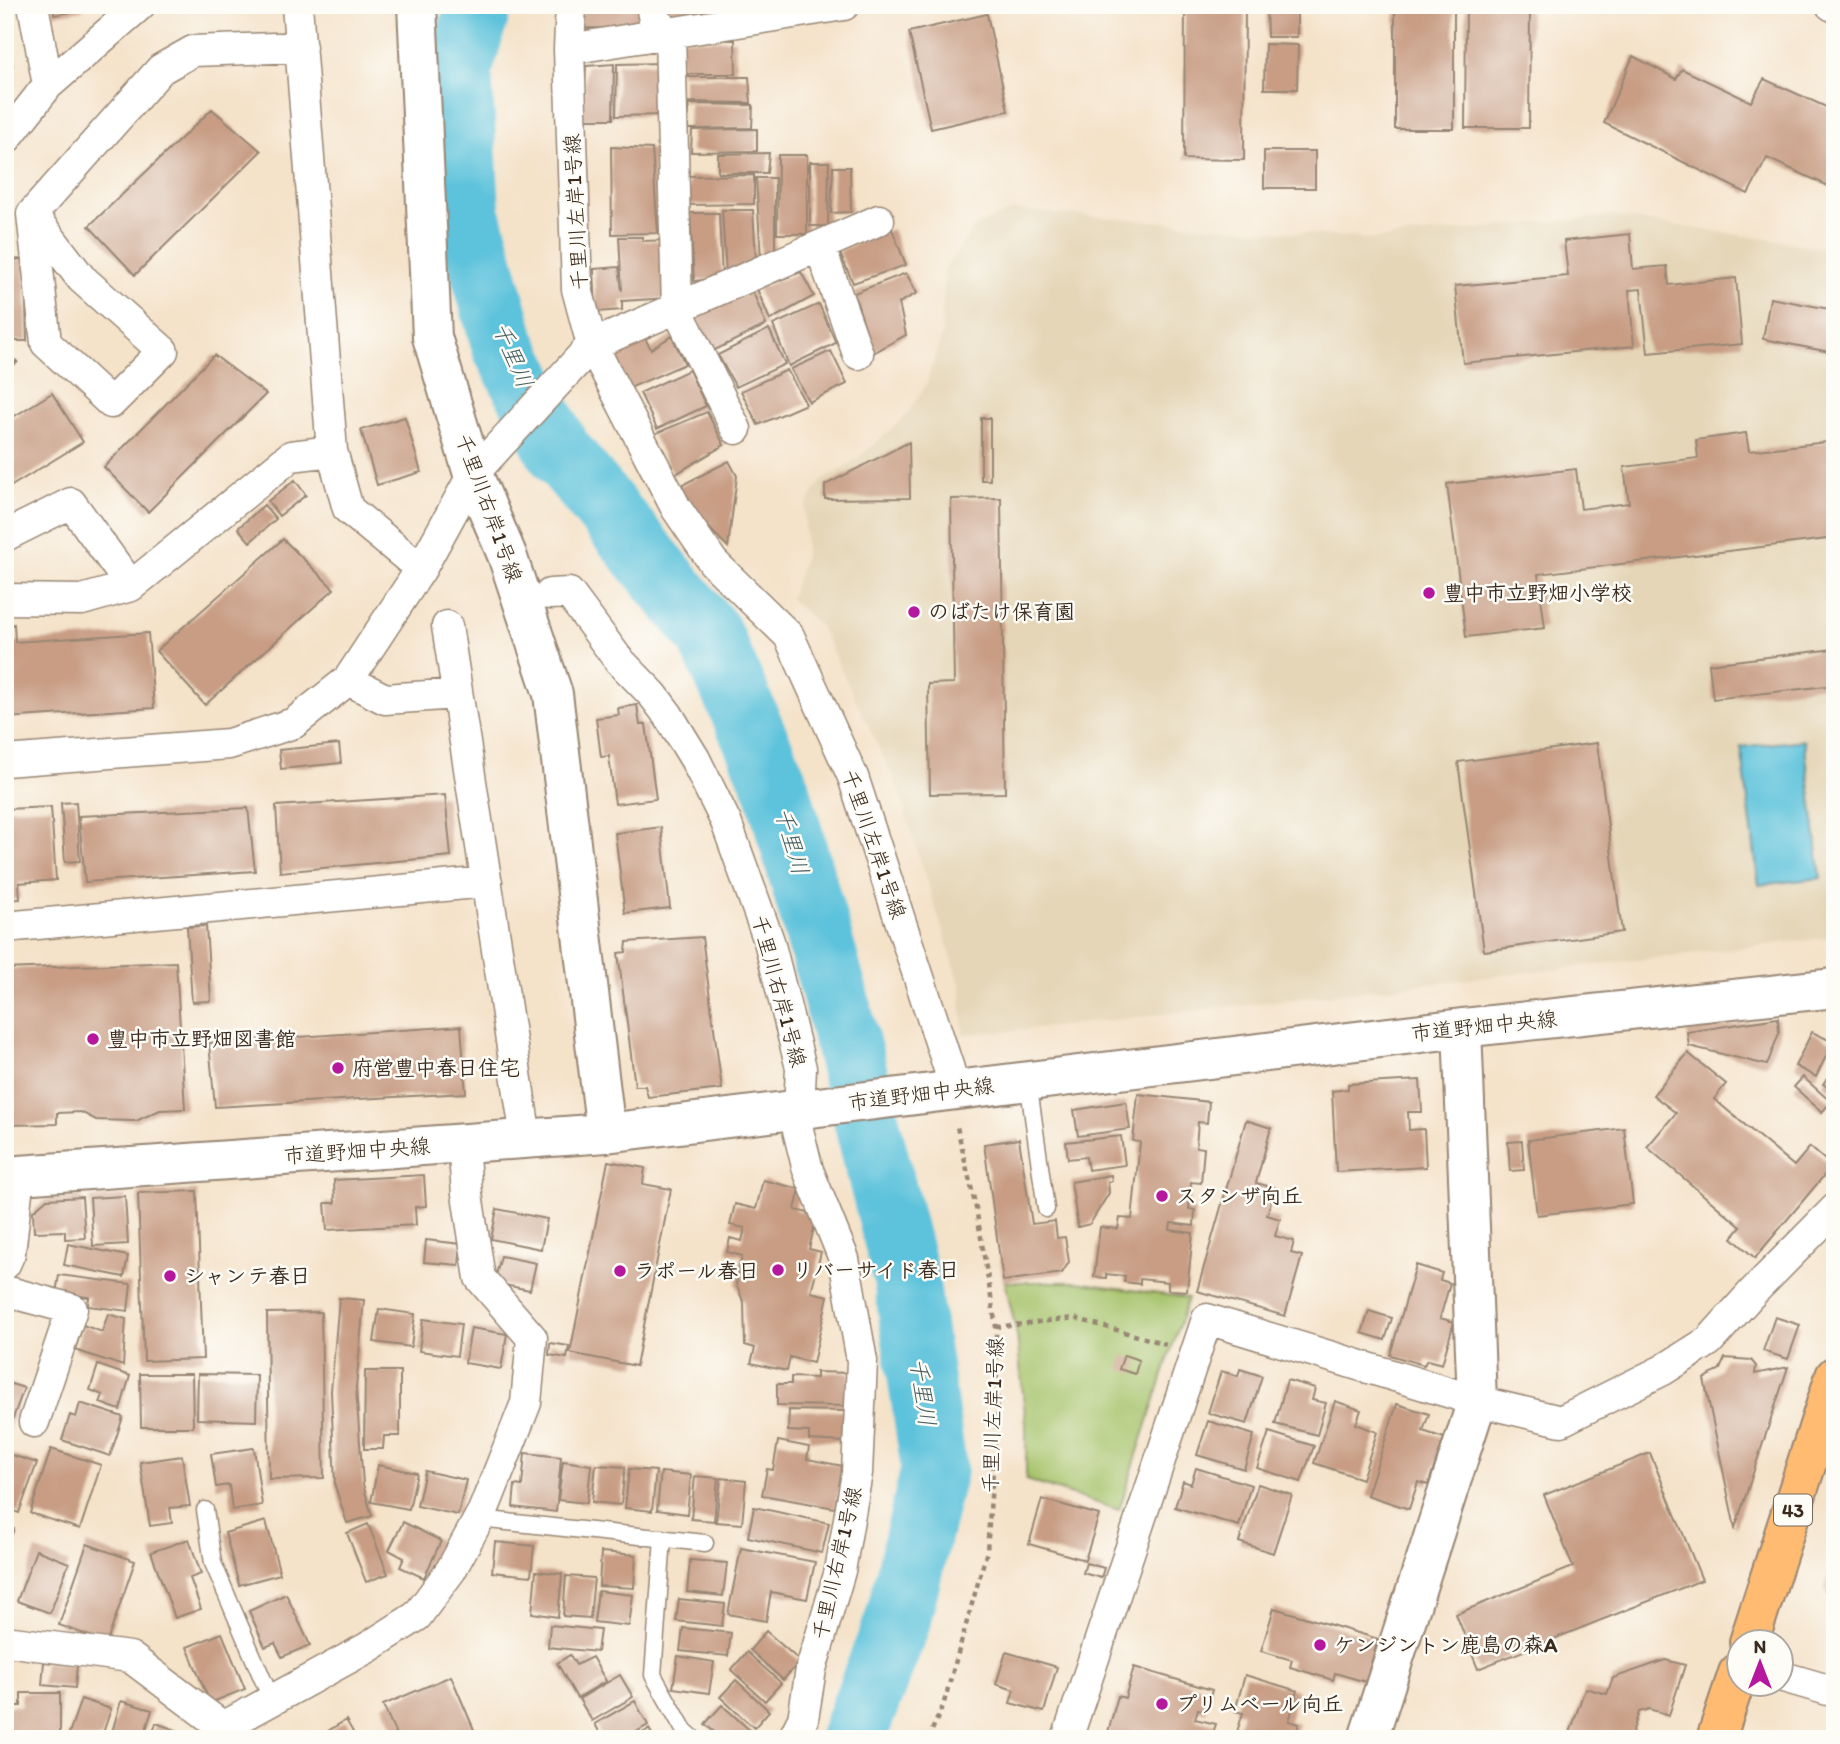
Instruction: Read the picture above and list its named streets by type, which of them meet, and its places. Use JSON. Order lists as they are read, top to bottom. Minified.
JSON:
{"streets":{"main road":["43"],"street":["千里川左岸1号線","千里川右岸1号線","市道野畑中央線"]},"crossings":[["千里川左岸1号線","市道野畑中央線"],["千里川右岸1号線","市道野畑中央線"]],"water":["千里川"],"places":["豊中市立野畑小学校","のばたけ保育園","豊中市立野畑図書館","府営豊中春日住宅","スタンザ向丘","リバーサイド春日","ラポール春日","シャンテ春日","ケンジントン鹿島の森A","プリムベール向丘"],"north":"top"}
